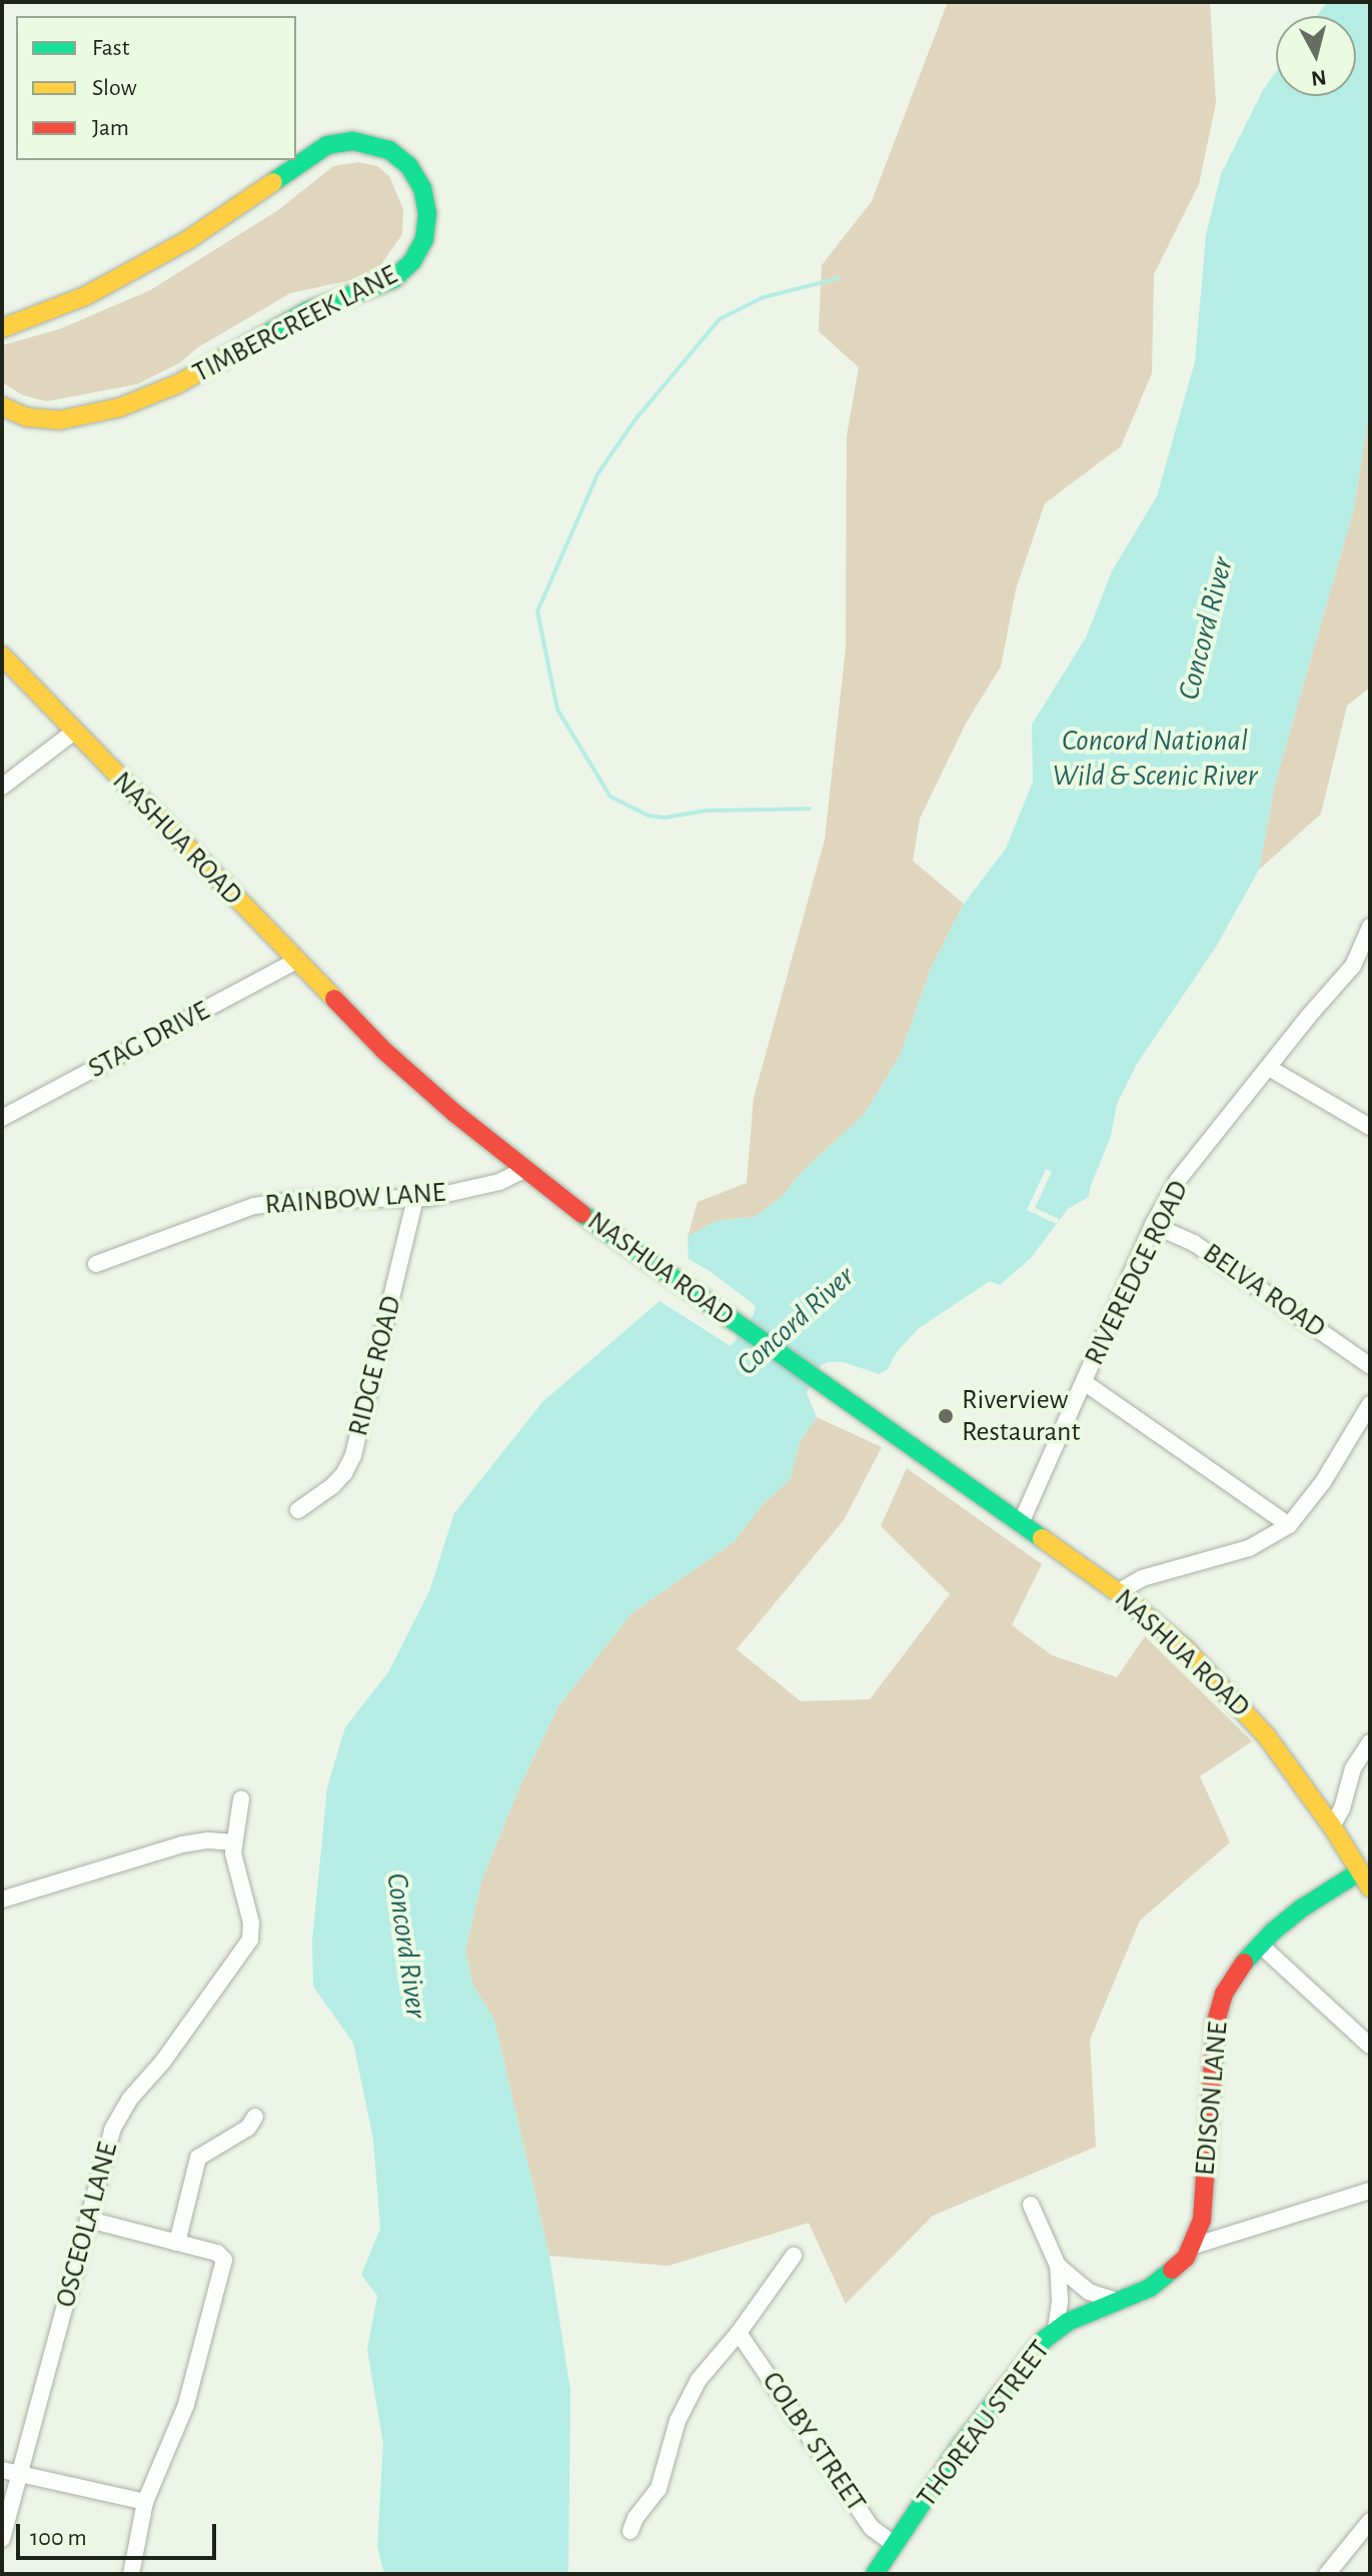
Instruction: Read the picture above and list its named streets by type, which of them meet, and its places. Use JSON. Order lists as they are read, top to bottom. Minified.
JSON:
{"streets":{"street":["TIMBERCREEK LANE","NASHUA ROAD","STAG DRIVE","RAINBOW LANE","RIVEREDGE ROAD","BELVA ROAD","RIDGE ROAD","EDISON LANE","OSCEOLA LANE","THOREAU STREET","COLBY STREET"]},"crossings":[["NASHUA ROAD","STAG DRIVE"],["NASHUA ROAD","RAINBOW LANE"],["NASHUA ROAD","RIVEREDGE ROAD"],["NASHUA ROAD","EDISON LANE"],["RAINBOW LANE","RIDGE ROAD"],["RIVEREDGE ROAD","BELVA ROAD"],["EDISON LANE","THOREAU STREET"],["THOREAU STREET","COLBY STREET"]],"water":["Concord River","Concord National Wild & Scenic River"],"places":["Riverview Restaurant"],"legend":["Fast","Slow","Jam"],"scale_bar":"100 m","north":"bottom"}
